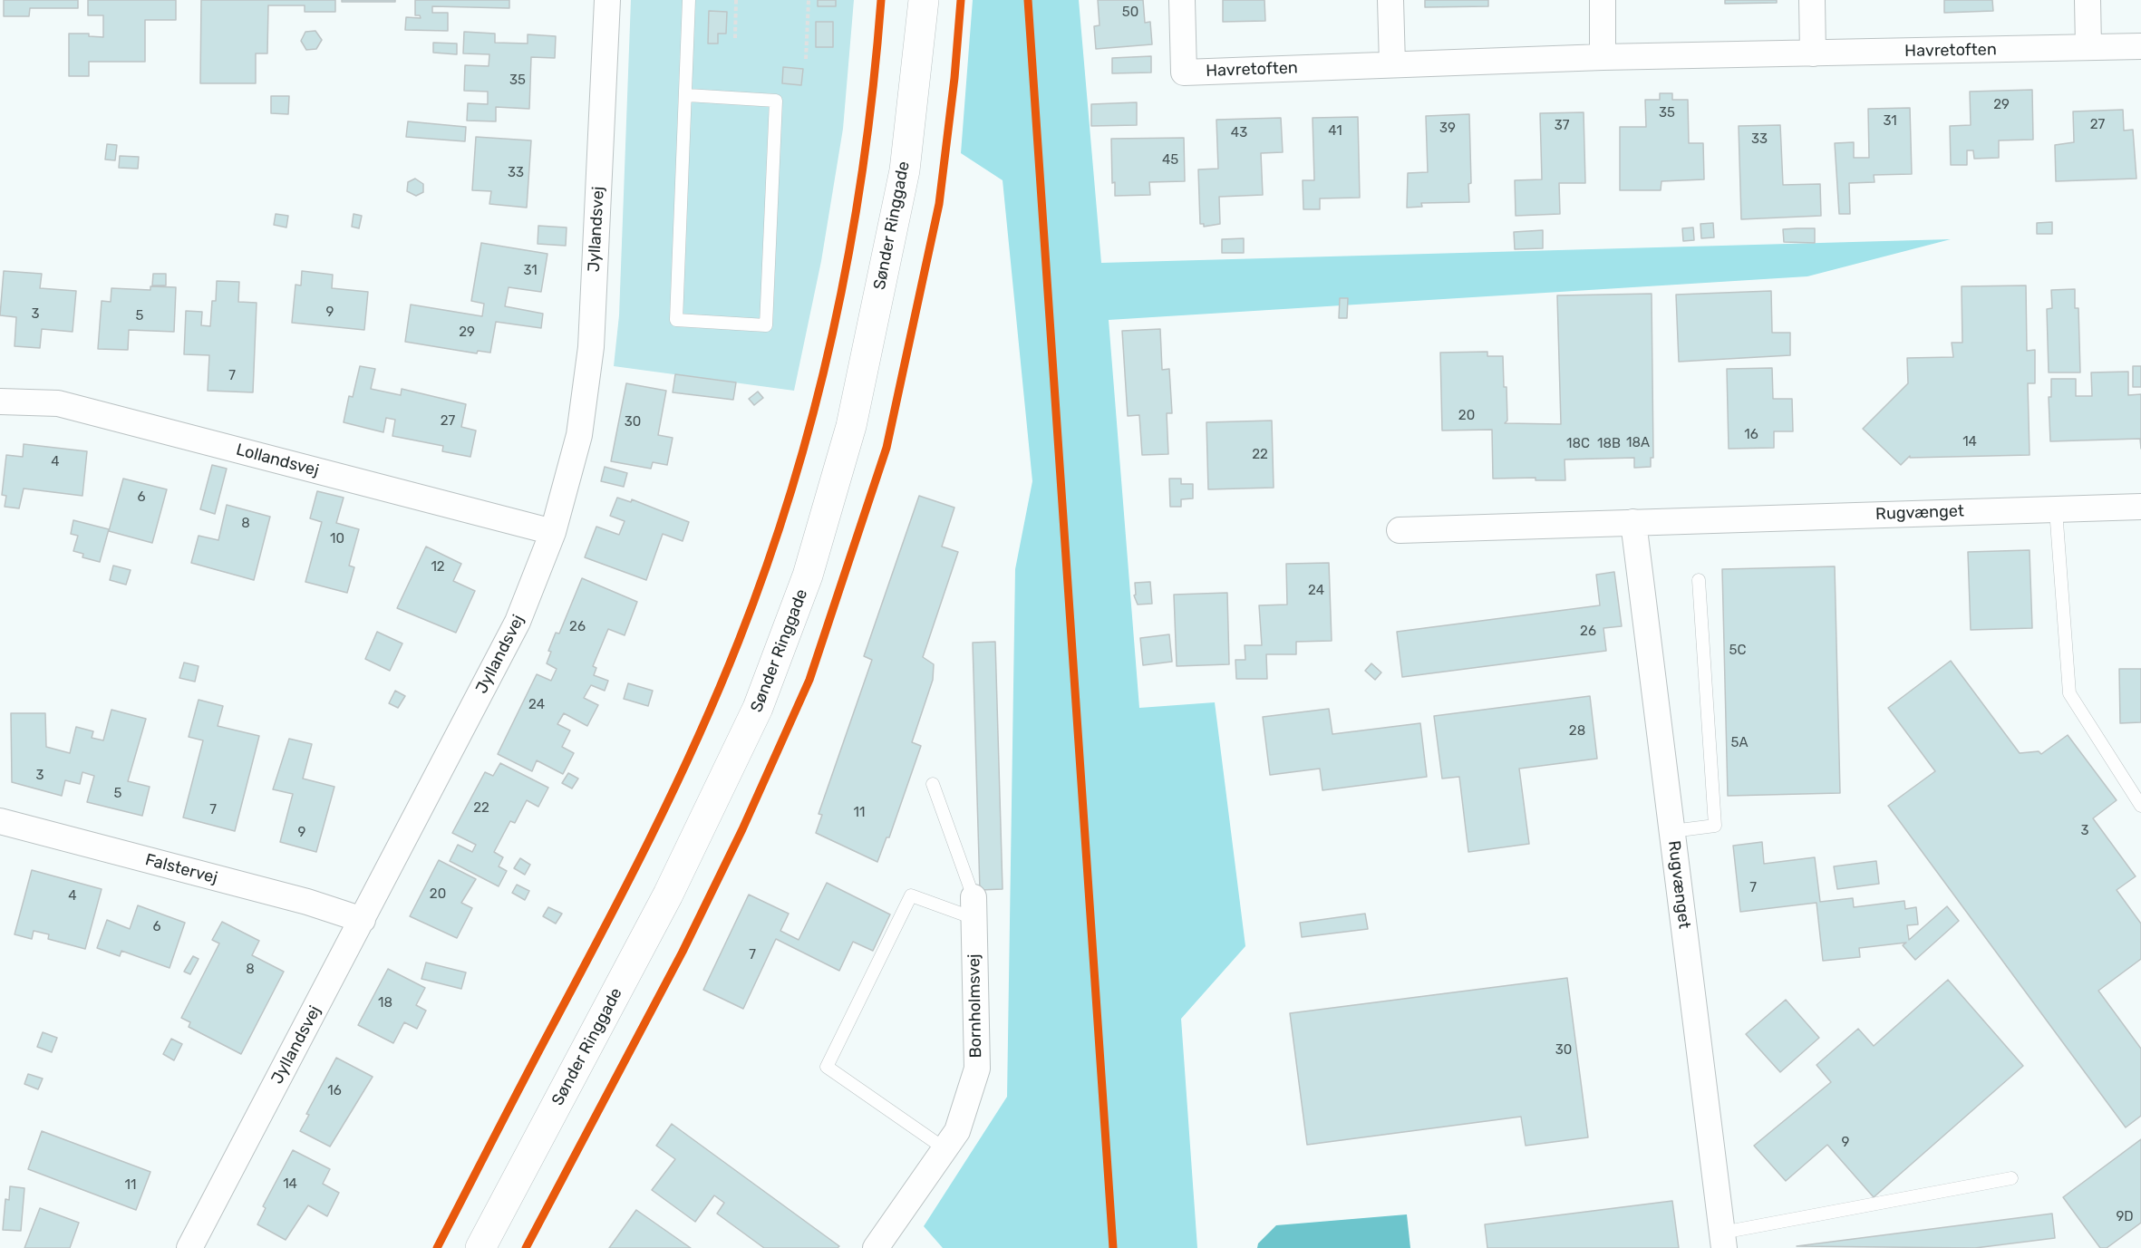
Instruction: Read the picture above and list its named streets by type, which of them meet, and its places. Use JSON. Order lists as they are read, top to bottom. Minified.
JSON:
{"streets":{"street":["Havretoften","Sønder Ringgade","Jyllandsvej","Lollandsvej","Rugvænget","Falstervej","Bornholmsvej"]},"crossings":[["Jyllandsvej","Lollandsvej"],["Jyllandsvej","Falstervej"]],"house_numbers":["50","35","29","35","31","27","37","39","41","43","33","45","33","31","9","3","5","29","7","20","27","30","16","14","18A","18C","18B","22","4","6","8","10","12","24","26","26","5C","24","28","5A","3","5","22","7","11","3","9","7","20","4","6","7","8","18","30","16","9","14","11","9D"]}
